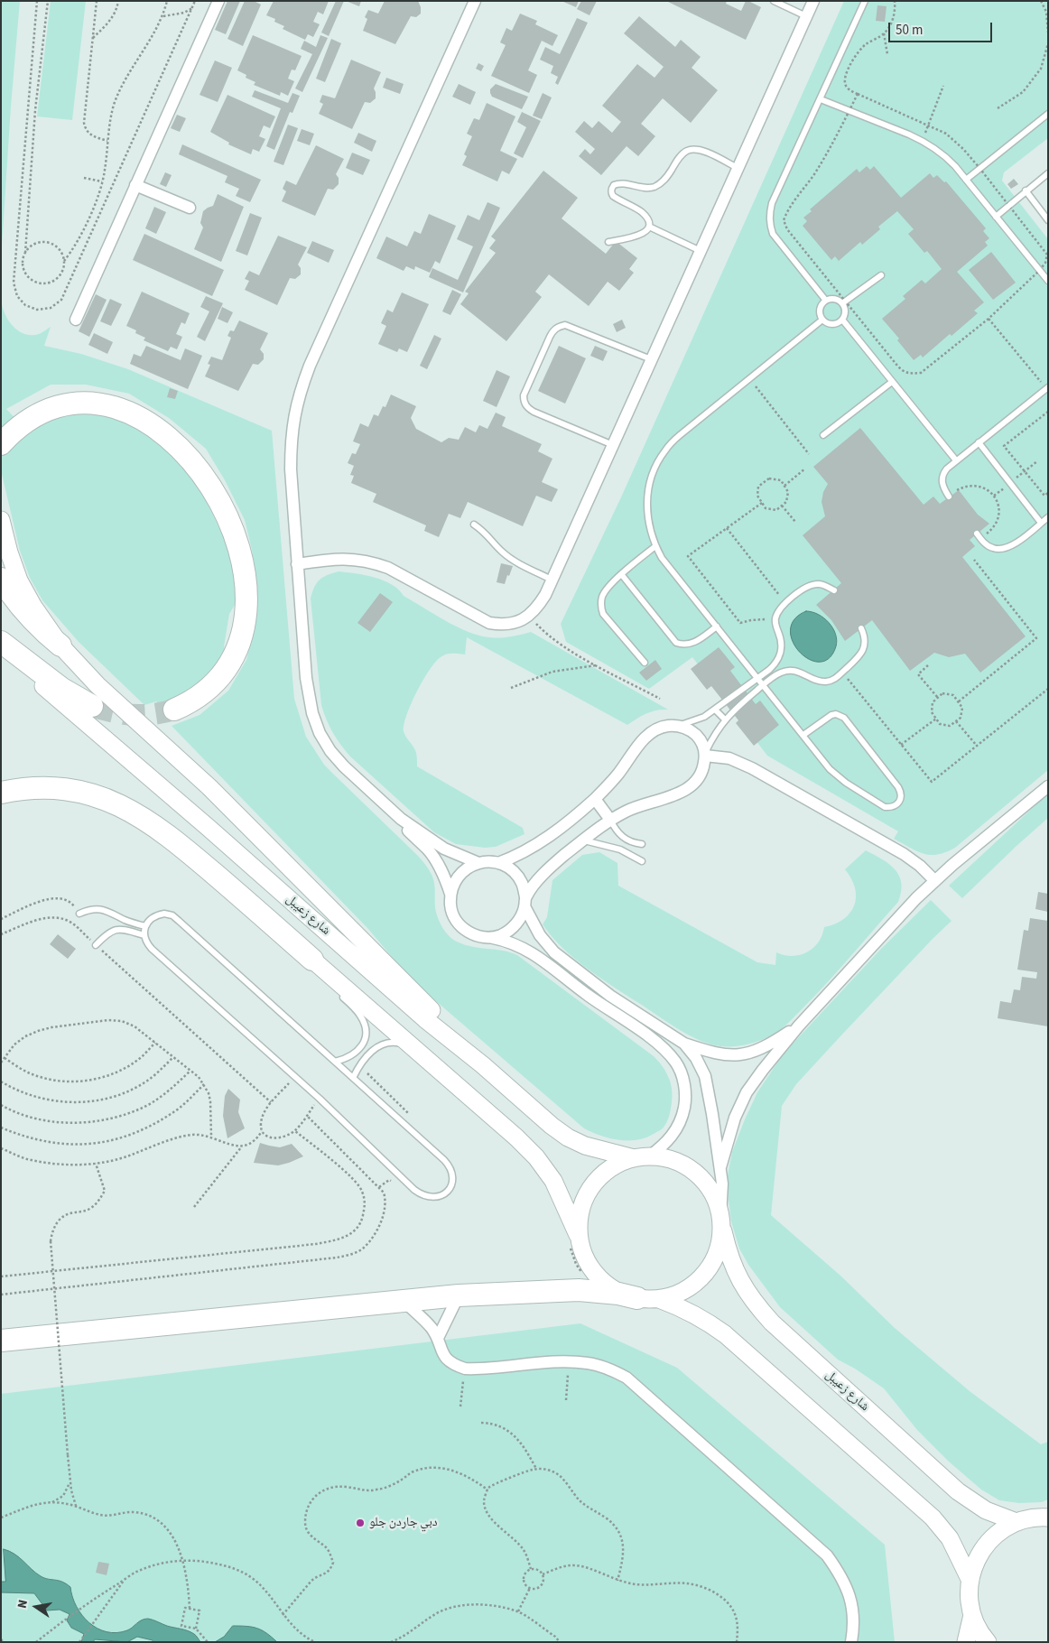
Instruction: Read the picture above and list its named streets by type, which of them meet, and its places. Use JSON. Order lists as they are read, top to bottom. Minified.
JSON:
{"streets":{"main road":["شارع زعيبل"]},"places":["دبي جاردن جلو"],"scale_bar":"50 m","north":"left"}
